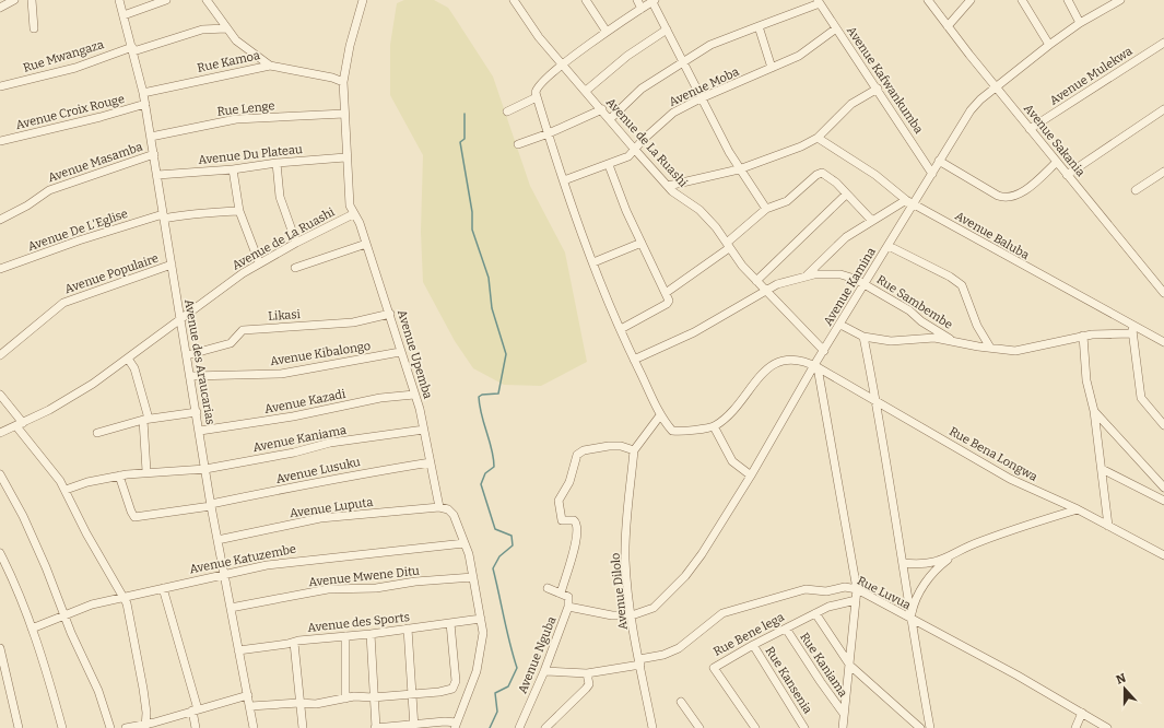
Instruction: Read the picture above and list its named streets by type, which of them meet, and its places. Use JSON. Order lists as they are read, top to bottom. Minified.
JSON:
{"streets":{"street":["Rue Mwangaza","Rue Kamoa","Avenue Mulekwa","Avenue Kafwankumba","Avenue Moba","Rue Lenge","Avenue Croix Rouge","Avenue Sakania","Avenue de La Ruashi","Avenue Du Plateau","Avenue Masamba","Avenue De L'Eglise","Avenue Baluba","Avenue Populaire","Avenue Kamina","Rue Sambembe","Likasi","Avenue Kibalongo","Avenue Upemba","Avenue des Araucarias","Avenue Kazadi","Avenue Kaniama","Rue Bena Longwa","Avenue Lusuku","Avenue Luputa","Avenue Katuzembe","Avenue Mwene Ditu","Avenue Dilolo","Rue Luvua","Avenue des Sports","Rue Bene lega","Avenue Nguba","Rue Kaniama","Rue Kansenia"]},"crossings":[["Rue Mwangaza","Avenue des Araucarias"],["Rue Kamoa","Avenue de La Ruashi"],["Rue Kamoa","Avenue des Araucarias"],["Avenue Mulekwa","Avenue Sakania"],["Avenue Kafwankumba","Avenue Moba"],["Avenue Kafwankumba","Avenue Kamina"],["Avenue Moba","Avenue de La Ruashi"],["Rue Lenge","Avenue de La Ruashi"],["Rue Lenge","Avenue des Araucarias"],["Avenue Croix Rouge","Avenue des Araucarias"],["Avenue Sakania","Avenue Kamina"],["Avenue de La Ruashi","Avenue Du Plateau"],["Avenue de La Ruashi","Avenue Kamina"],["Avenue de La Ruashi","Avenue Upemba"],["Avenue de La Ruashi","Avenue des Araucarias"],["Avenue Du Plateau","Avenue des Araucarias"],["Avenue Masamba","Avenue des Araucarias"],["Avenue De L'Eglise","Avenue des Araucarias"],["Avenue Baluba","Avenue Kamina"],["Avenue Populaire","Avenue des Araucarias"],["Avenue Kamina","Rue Sambembe"],["Avenue Kamina","Rue Bena Longwa"],["Avenue Kamina","Avenue Dilolo"],["Likasi","Avenue Upemba"],["Likasi","Avenue des Araucarias"],["Avenue Kibalongo","Avenue Upemba"],["Avenue Kibalongo","Avenue des Araucarias"],["Avenue Upemba","Avenue Kazadi"],["Avenue Upemba","Avenue Kaniama"],["Avenue Upemba","Avenue Lusuku"],["Avenue Upemba","Avenue Luputa"],["Avenue des Araucarias","Avenue Kazadi"],["Avenue des Araucarias","Avenue Kaniama"],["Avenue des Araucarias","Avenue Lusuku"],["Avenue des Araucarias","Avenue Luputa"],["Avenue des Araucarias","Avenue Katuzembe"],["Avenue des Araucarias","Avenue Mwene Ditu"],["Avenue des Araucarias","Avenue des Sports"],["Avenue Kaniama","Avenue Lusuku"],["Avenue Luputa","Avenue Katuzembe"],["Avenue Dilolo","Rue Luvua"],["Rue Luvua","Avenue Nguba"],["Rue Bene lega","Rue Kaniama"],["Rue Bene lega","Rue Kansenia"]],"north":"top"}
